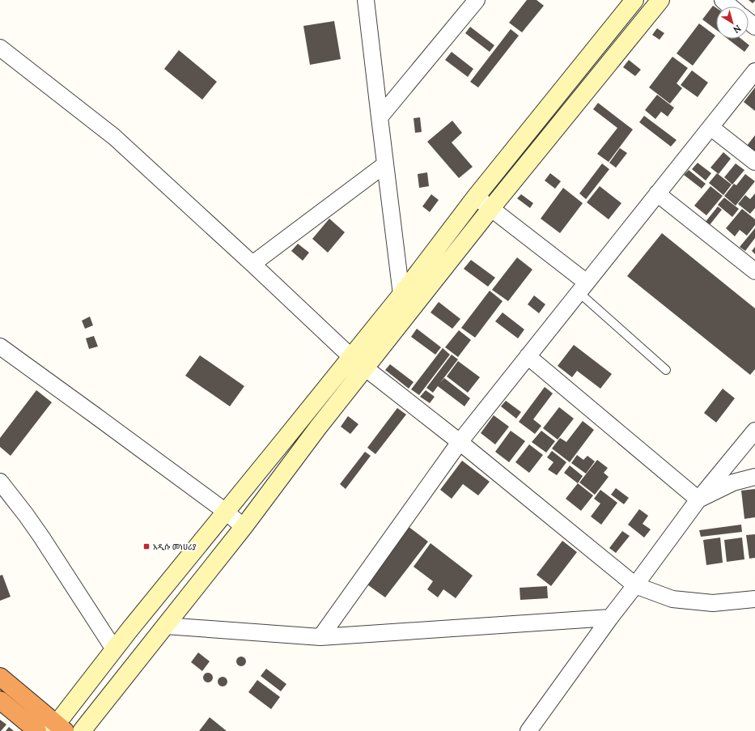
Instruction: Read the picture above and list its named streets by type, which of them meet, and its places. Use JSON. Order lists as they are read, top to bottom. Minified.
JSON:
{"places":{"transit":["አዲሱ መነሀሪያ"]},"north":"bottom right"}
